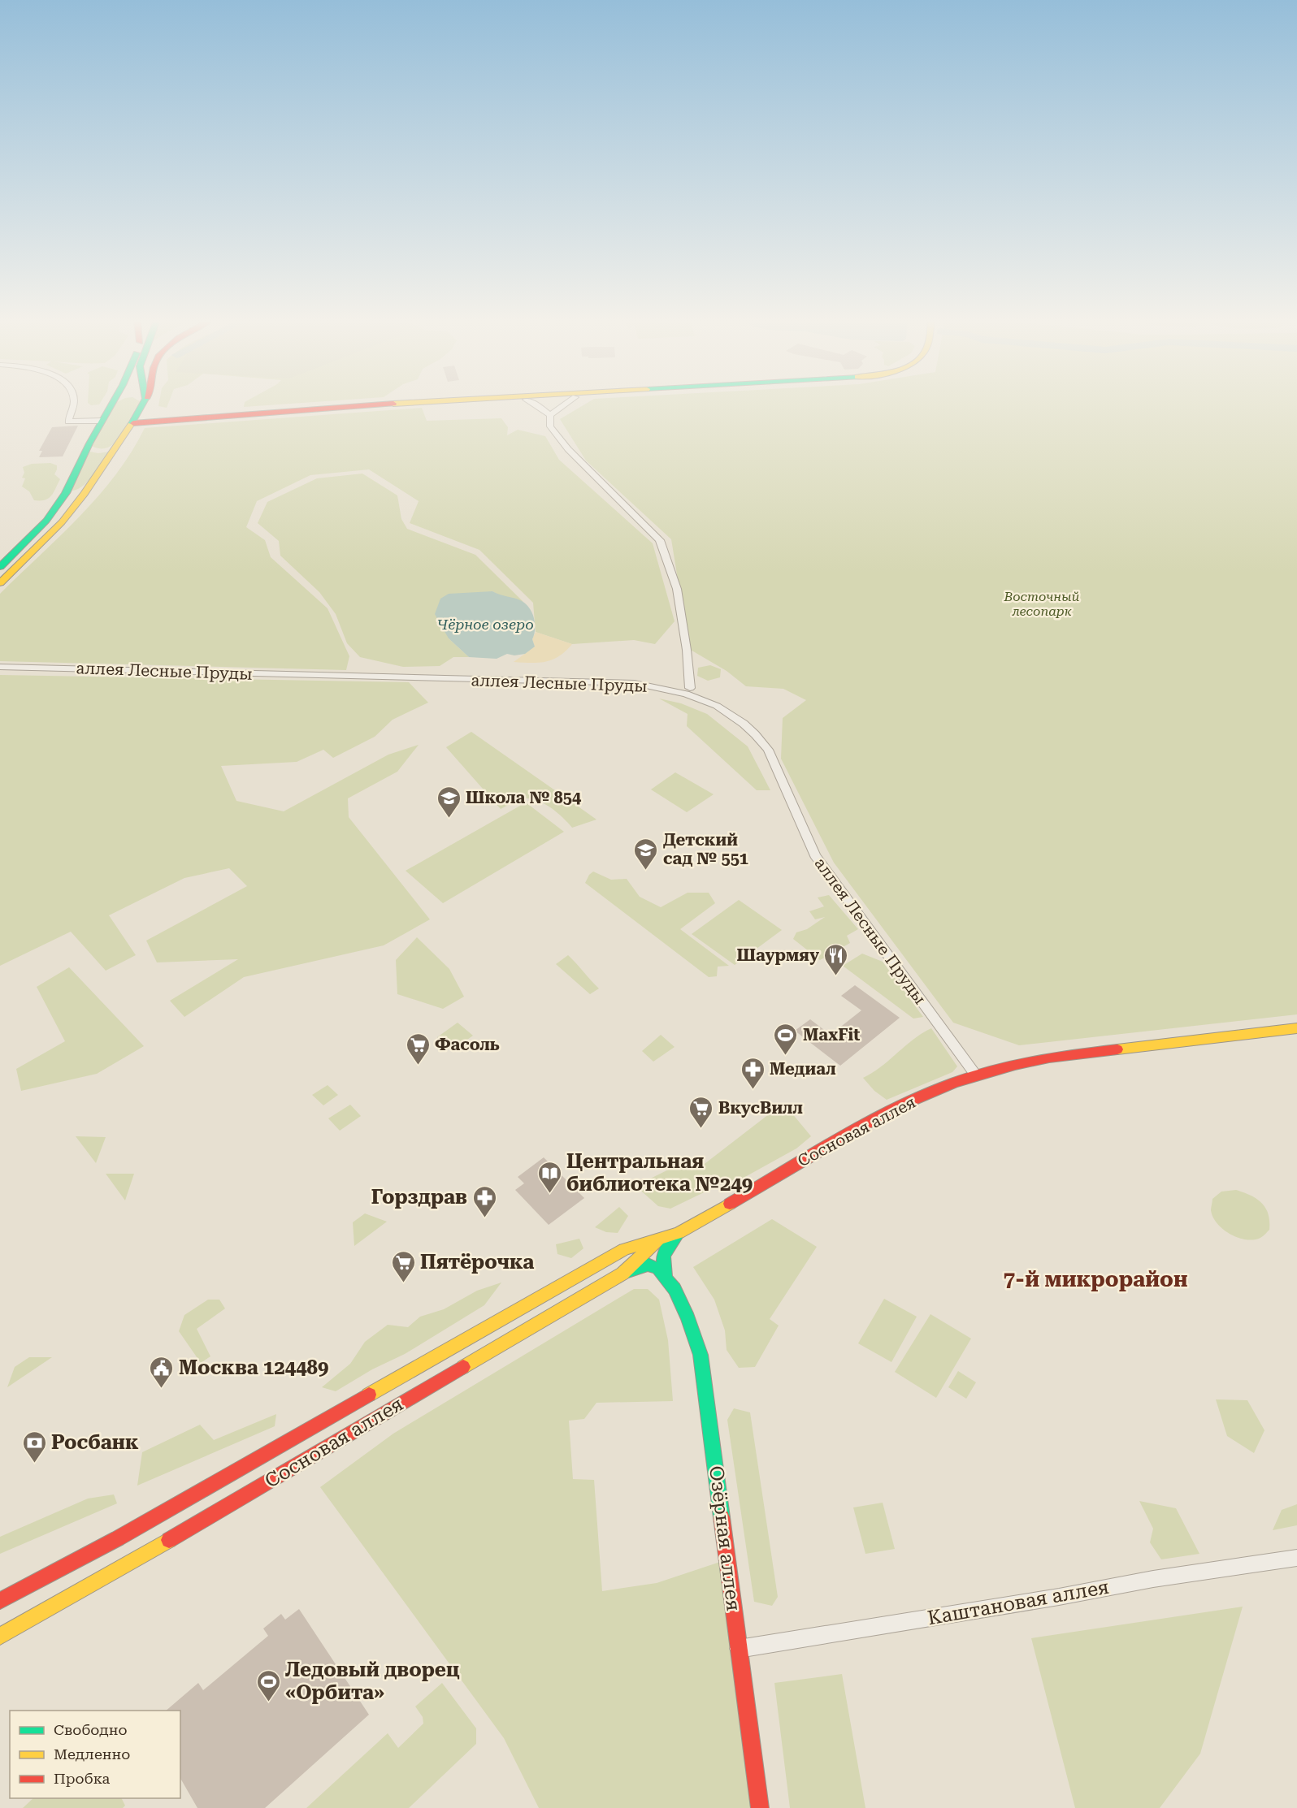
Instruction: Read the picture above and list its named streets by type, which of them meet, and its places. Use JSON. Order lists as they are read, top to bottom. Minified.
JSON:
{"streets":{"main road":["Сосновая аллея","Озёрная аллея"],"street":["аллея Лесные Пруды","Каштановая аллея"]},"crossings":[["аллея Лесные Пруды","Сосновая аллея"],["Озёрная аллея","Каштановая аллея"]],"districts":["7-й микрорайон"],"water":["Чёрное озеро"],"parks":["Восточный лесопарк"],"places":{"school or university":["Школа № 854","Детский сад № 551"],"restaurant":["Шаурмяу"],"sports":["MaxFit","Ледовый дворец «Орбита»"],"supermarket":["Фасоль","ВкусВилл","Пятёрочка"],"pharmacy":["Медиал","Горздрав"],"library":["Центральная библиотека №249"],"public building":["Москва 124489"],"bank":["Росбанк"]},"legend":["Свободно","Медленно","Пробка"]}
